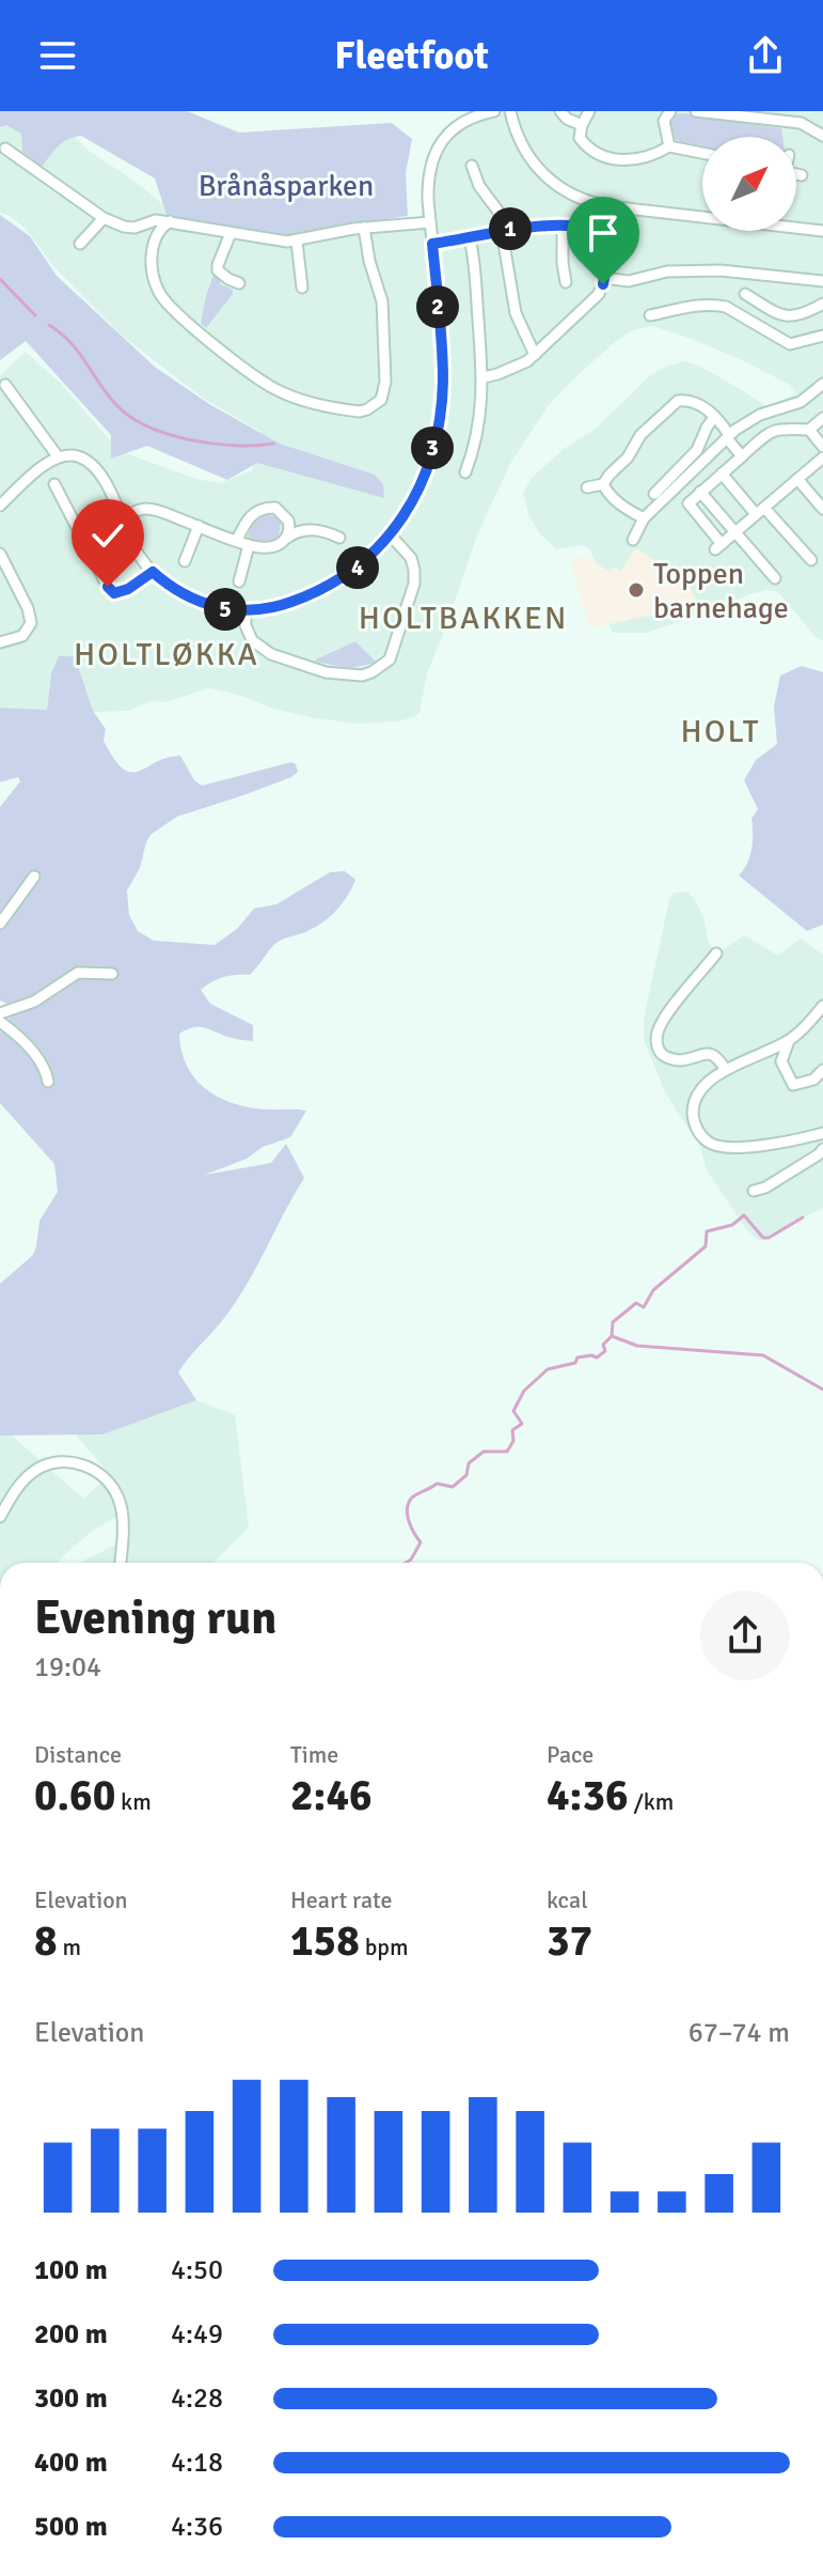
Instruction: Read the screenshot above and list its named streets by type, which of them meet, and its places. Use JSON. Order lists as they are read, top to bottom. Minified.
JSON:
{"districts":["HOLTBAKKEN","HOLTLØKKA","HOLT"],"parks":["Brånåsparken"],"places":["Toppen barnehage"],"north":"top right","page":{"header":"Fleetfoot","pins":["1","2","3","4","5"],"heading":["Evening run","19:04"],"stats":[["Distance","0.60 km"],["Time","2:46"],["Pace","4:36 /km"],["Elevation","8 m"],["Heart rate","158 bpm"],["kcal","37"]],"chart":["Elevation","67–74 m"],"list":[{"name":"100 m","note":"4:50"},{"name":"200 m","note":"4:49"},{"name":"300 m","note":"4:28"},{"name":"400 m","note":"4:18"},{"name":"500 m","note":"4:36"}]}}
